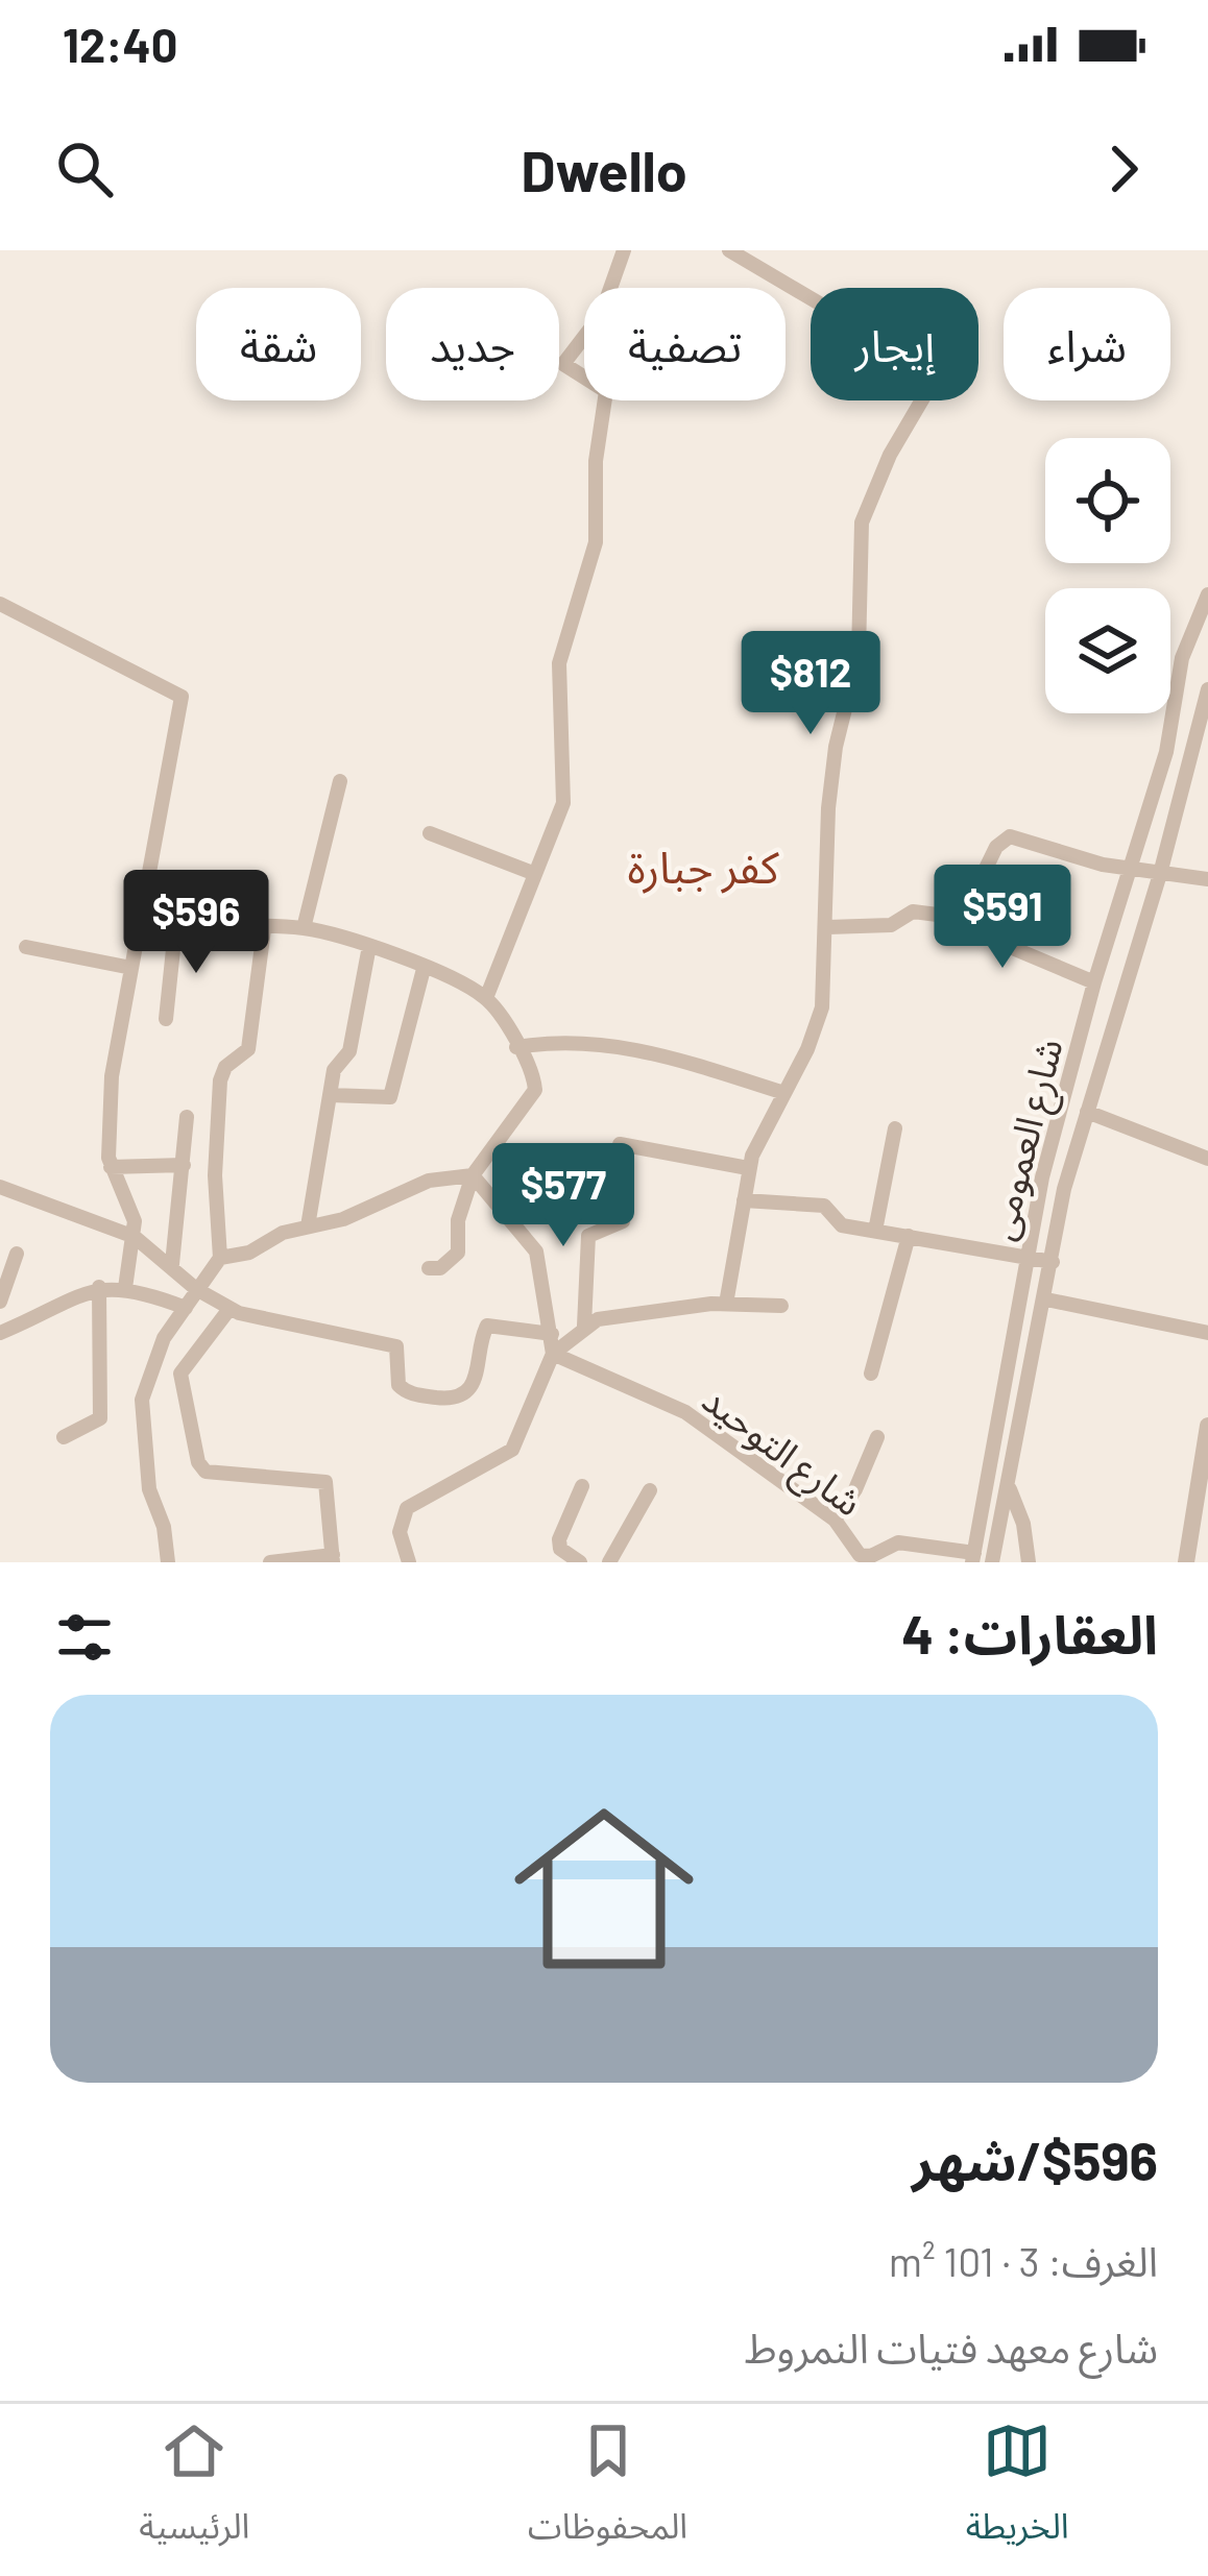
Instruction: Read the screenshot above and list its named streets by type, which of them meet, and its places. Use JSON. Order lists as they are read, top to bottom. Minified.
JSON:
{"streets":{"street":["شارع العمومى","شارع التوحيد"]},"crossings":[["شارع العمومى","شارع التوحيد"]],"districts":["كفر جبارة"],"page":{"status":"12:40","header":"Dwello","chip":["شراء","إيجار","تصفية","جديد","شقة"],"price":["$812","$591","$596","$577"],"heading":"العقارات: 4","list":[{"name":"$596/شهر","note":"الغرف: 3 · 101 m² · شارع معهد فتيات النمروط"}],"tabs":["الخريطة","المحفوظات","الرئيسية"]}}
